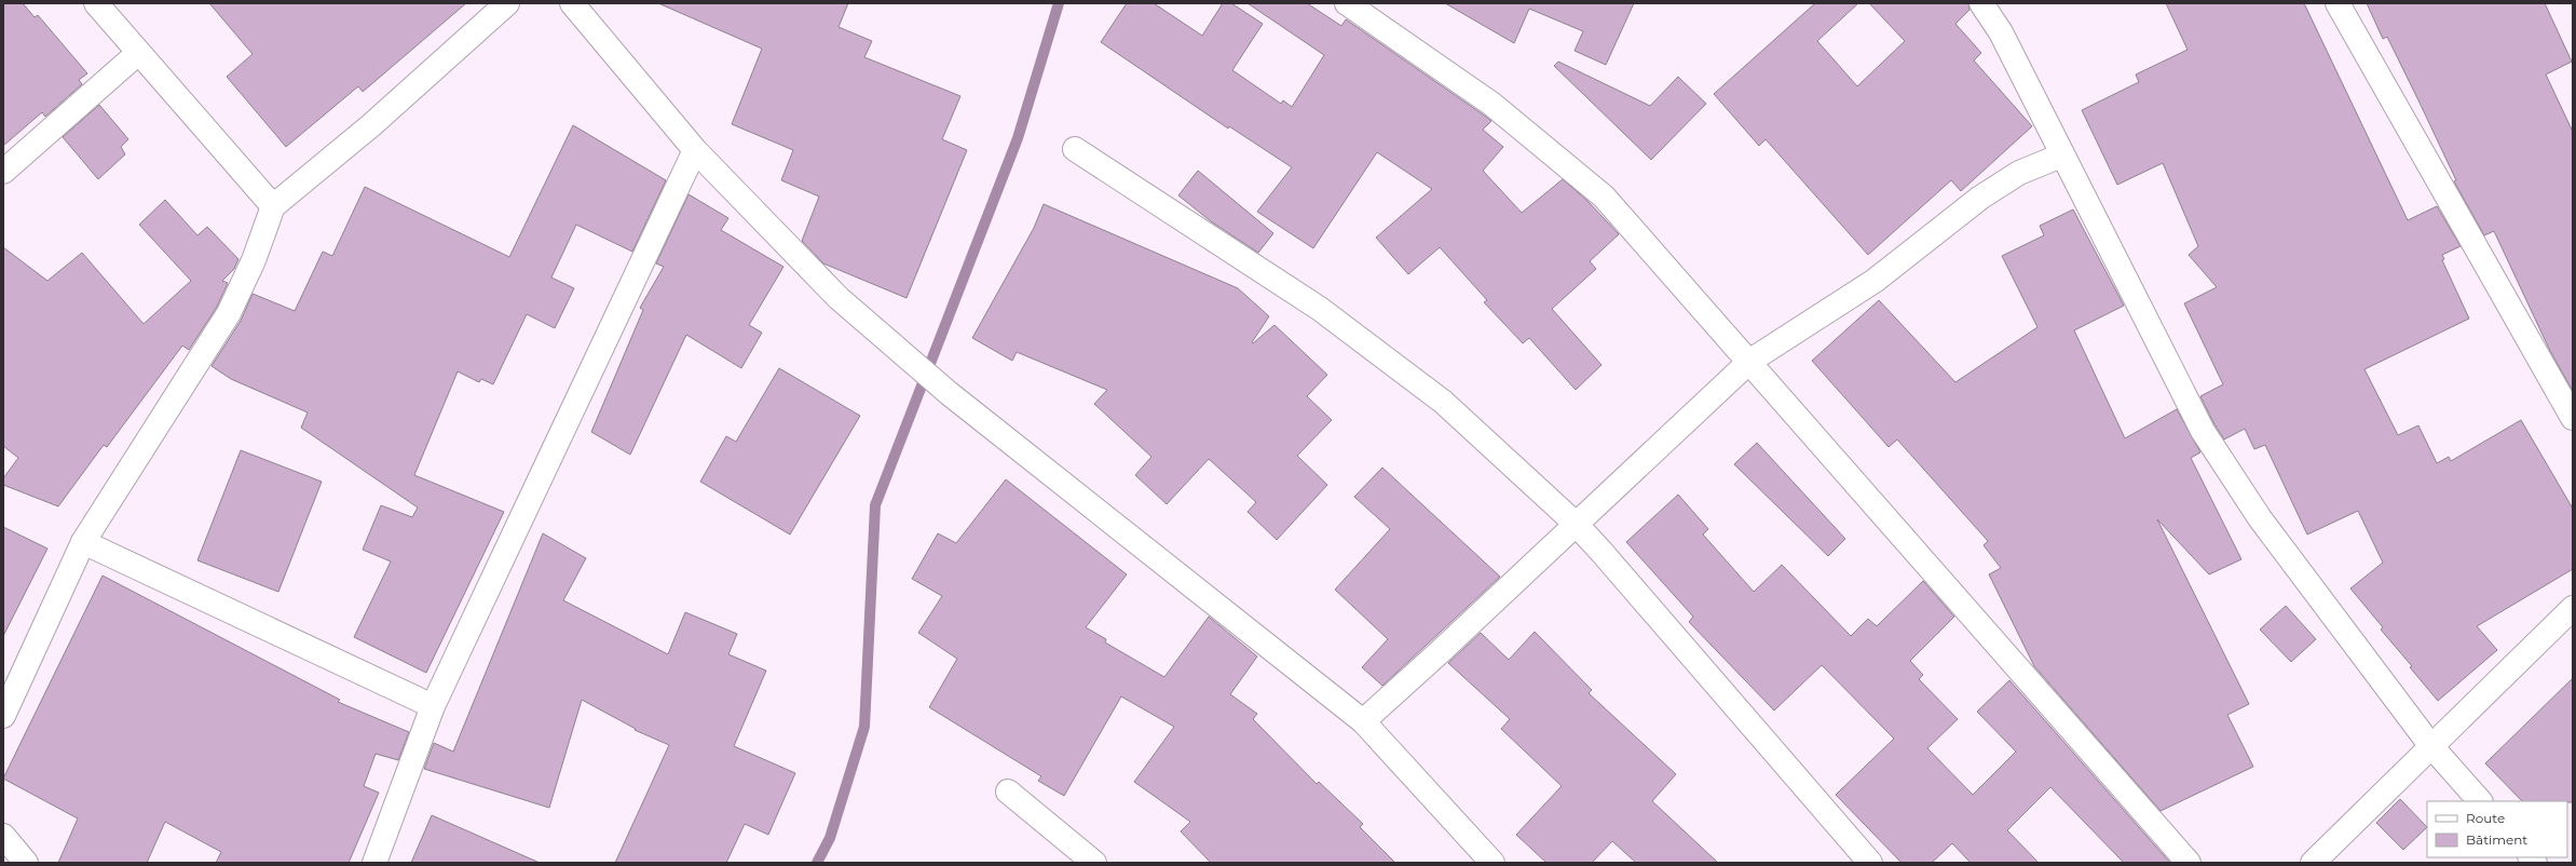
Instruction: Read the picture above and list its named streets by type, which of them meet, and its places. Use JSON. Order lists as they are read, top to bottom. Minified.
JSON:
{"legend":["Route","Bâtiment"]}
